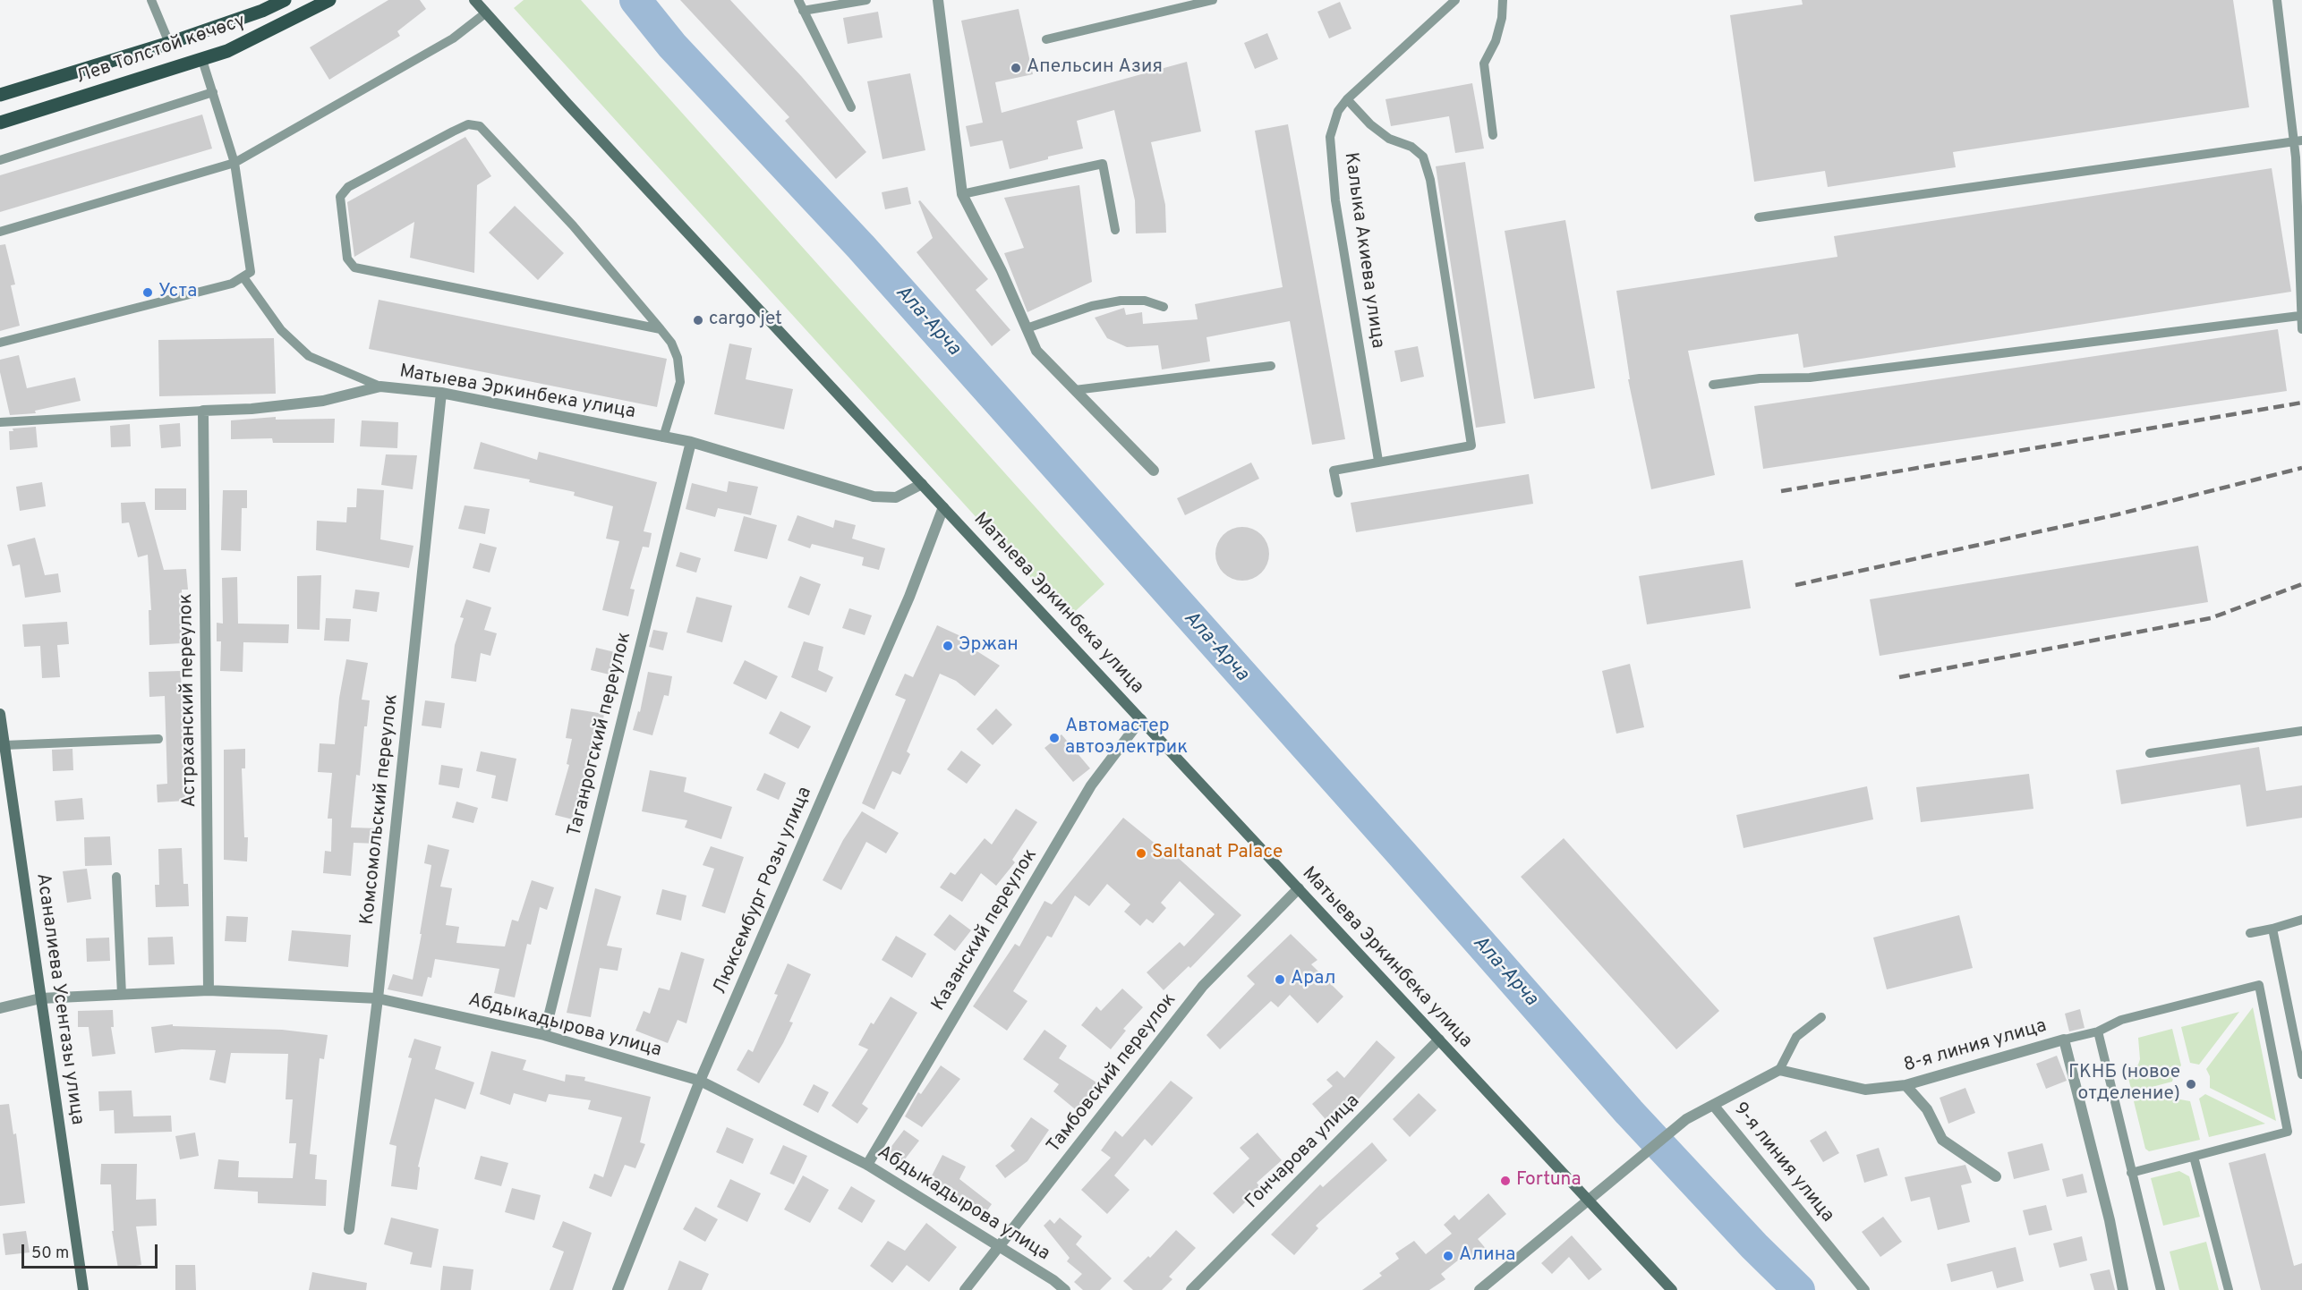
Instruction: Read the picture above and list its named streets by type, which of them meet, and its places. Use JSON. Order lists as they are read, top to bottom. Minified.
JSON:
{"streets":{"main road":["Лев Толстой көчөсү","Матыева Эркинбека улица","Асаналиева Усенгазы улица"],"street":["Астраханский переулок","Таганрогский переулок","Комсомольский переулок","Люксембург Розы улица","Казанский переулок","Абдыкадырова улица","8-я линия улица","Тамбовский переулок","Гончарова улица","9-я линия улица"],"lane":["Калыка Акиева улица"]},"crossings":[["Матыева Эркинбека улица","Астраханский переулок"],["Матыева Эркинбека улица","Таганрогский переулок"],["Матыева Эркинбека улица","Комсомольский переулок"],["Матыева Эркинбека улица","Люксембург Розы улица"],["Матыева Эркинбека улица","Казанский переулок"],["Матыева Эркинбека улица","Тамбовский переулок"],["Матыева Эркинбека улица","Гончарова улица"],["Матыева Эркинбека улица","9-я линия улица"],["Астраханский переулок","Абдыкадырова улица"],["Таганрогский переулок","Абдыкадырова улица"],["Комсомольский переулок","Абдыкадырова улица"],["Люксембург Розы улица","Абдыкадырова улица"],["Казанский переулок","Абдыкадырова улица"],["Асаналиева Усенгазы улица","Абдыкадырова улица"],["Абдыкадырова улица","Тамбовский переулок"]],"water":["Ала-Арча"],"places":["Апельсин Азия","Уста","cargo jet","Эржан","Автомастер автоэлектрик","Saltanat Palace","Арал","ГКНБ (новое отделение)","Fortuna","Алина"],"scale_bar":"50 m"}
